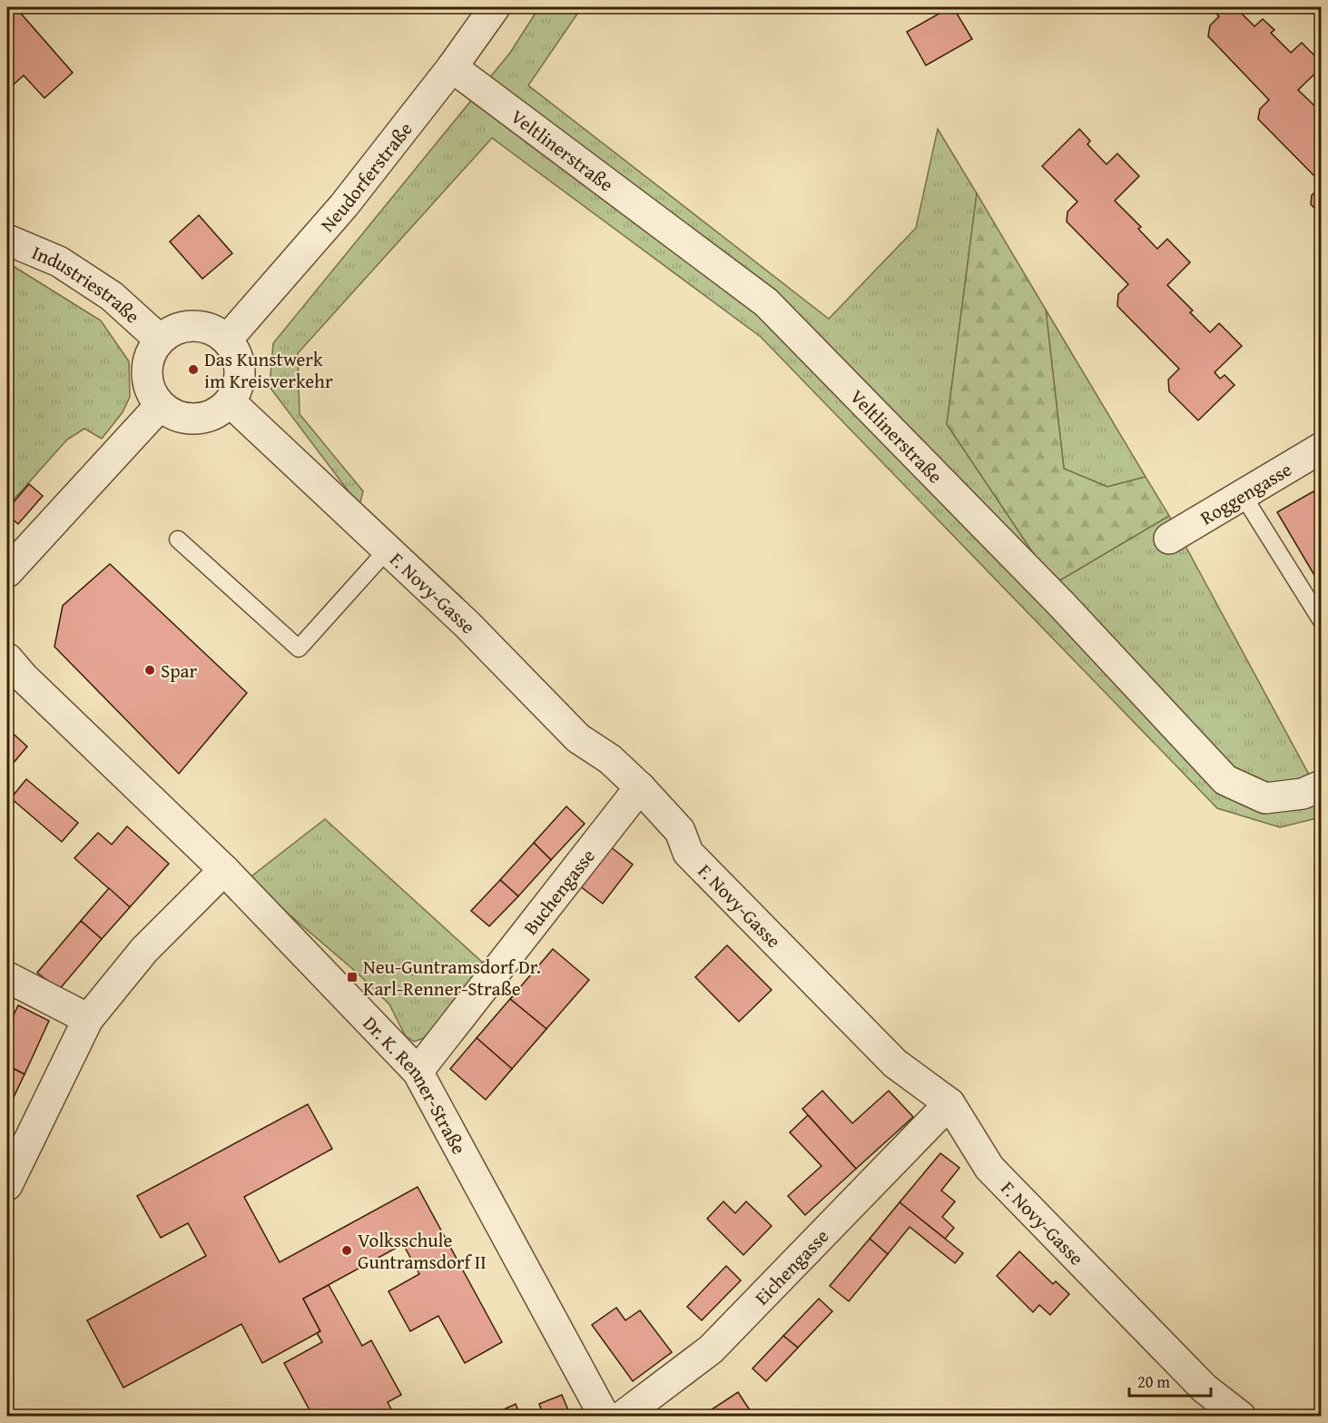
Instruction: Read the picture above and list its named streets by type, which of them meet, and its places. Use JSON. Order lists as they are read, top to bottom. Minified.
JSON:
{"streets":{"street":["Veltlinerstraße","Neudorferstraße","Industriestraße","Roggengasse","F. Novy-Gasse","Buchengasse","Dr. K. Renner-Straße","Eichengasse"]},"crossings":[["Veltlinerstraße","Neudorferstraße"],["Neudorferstraße","Industriestraße"],["Neudorferstraße","F. Novy-Gasse"],["Industriestraße","F. Novy-Gasse"],["F. Novy-Gasse","Buchengasse"],["F. Novy-Gasse","Eichengasse"],["Buchengasse","Dr. K. Renner-Straße"]],"places":{"other":["Das Kunstwerk im Kreisverkehr","Spar","Volksschule Guntramsdorf II"],"transit":["Neu-Guntramsdorf Dr. Karl-Renner-Straße"]},"scale_bar":"20 m"}
